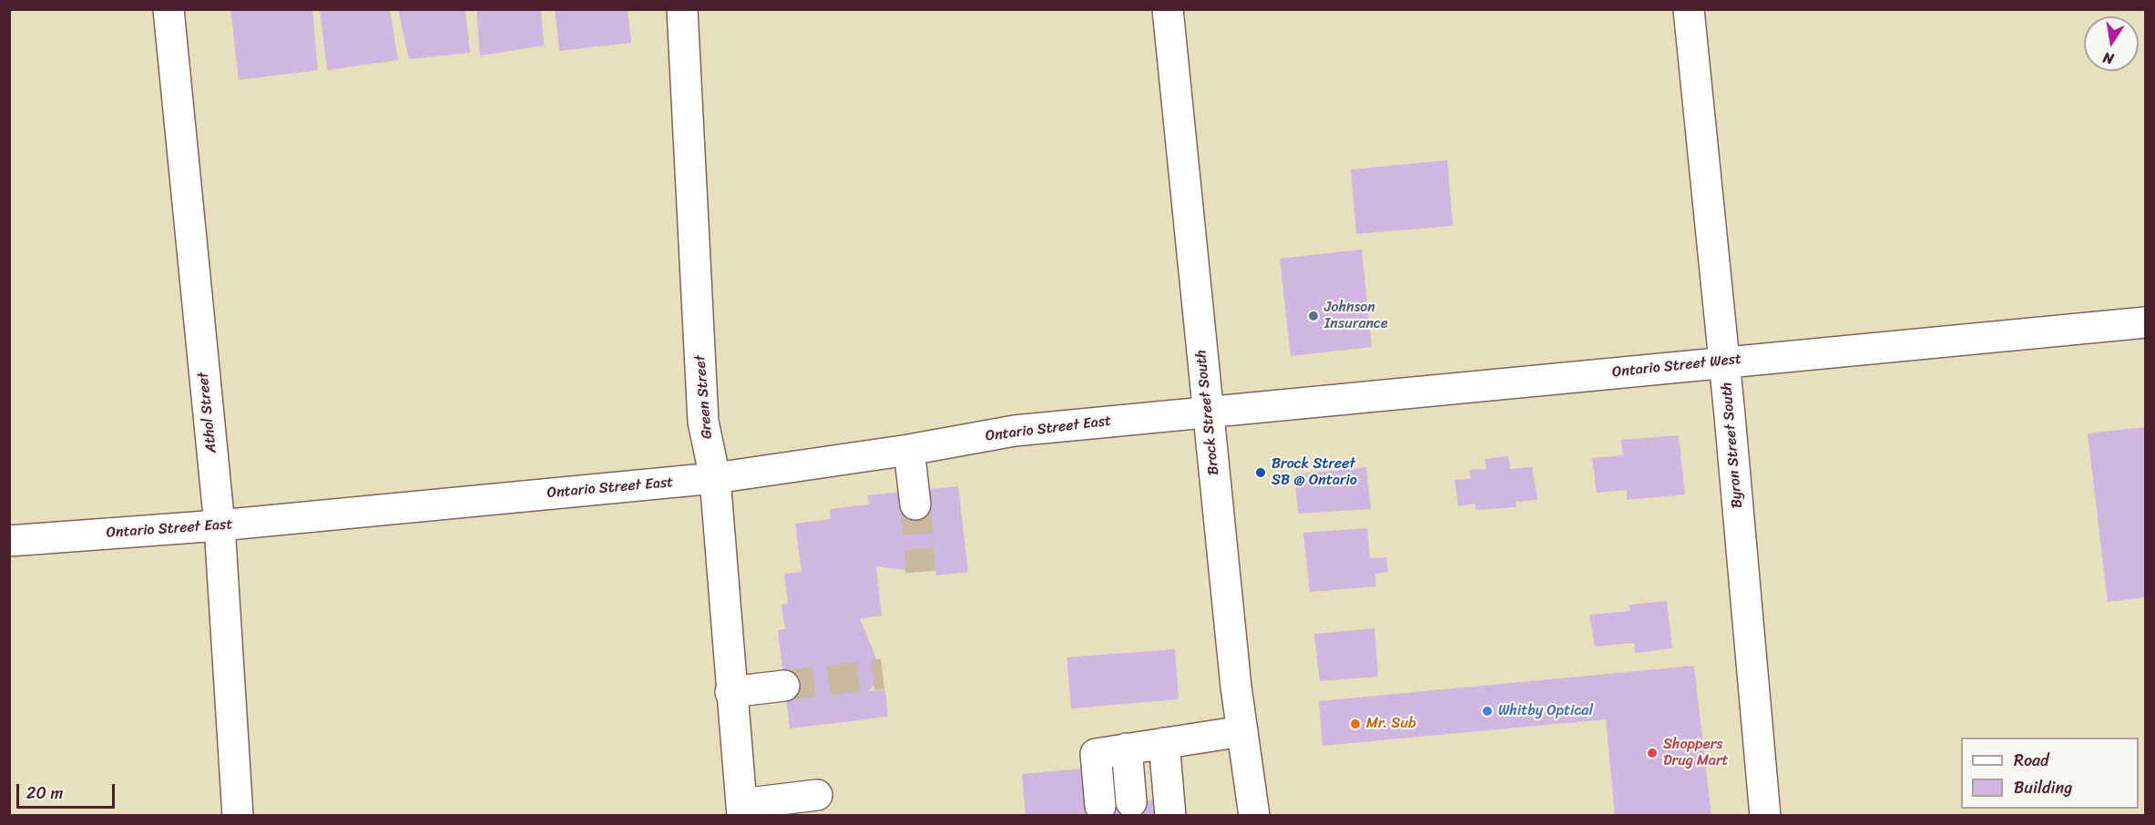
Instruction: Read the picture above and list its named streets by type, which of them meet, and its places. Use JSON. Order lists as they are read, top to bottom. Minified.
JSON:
{"streets":{"street":["Ontario Street West","Green Street","Athol Street","Brock Street South","Ontario Street East","Byron Street South"]},"crossings":[["Ontario Street West","Brock Street South"],["Ontario Street West","Ontario Street East"],["Ontario Street West","Byron Street South"],["Green Street","Ontario Street East"],["Athol Street","Ontario Street East"],["Brock Street South","Ontario Street East"]],"places":["Johnson Insurance","Brock Street SB @ Ontario","Whitby Optical","Mr. Sub","Shoppers Drug Mart"],"legend":["Road","Building"],"scale_bar":"20 m","north":"bottom"}
